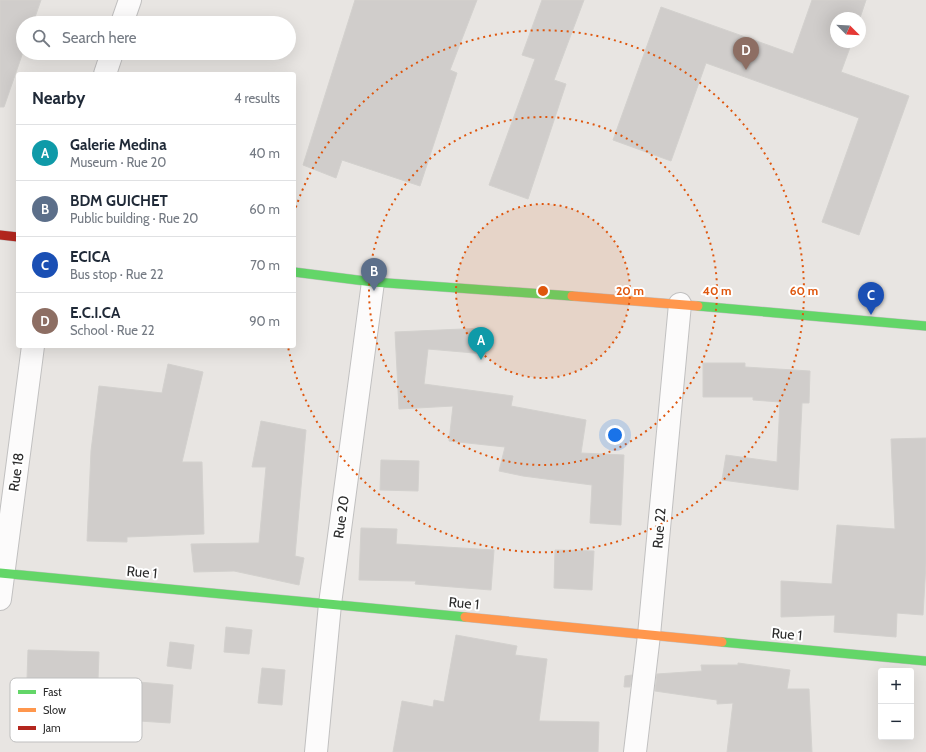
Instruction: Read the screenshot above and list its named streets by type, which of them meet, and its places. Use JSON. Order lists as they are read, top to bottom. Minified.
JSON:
{"streets":{"street":["Rue 18","Rue 20","Rue 22","Rue 1"]},"crossings":[["Rue 18","Rue 1"],["Rue 20","Rue 1"],["Rue 22","Rue 1"]],"legend":["Fast","Slow","Jam"],"north":"bottom right","page":{"search":"Search here","pins":["D","B","C","A"],"heading":["Nearby","4 results"],"list":[{"mark":"A","name":"Galerie Medina","note":"Museum · Rue 20","value":"40 m"},{"mark":"B","name":"BDM GUICHET","note":"Public building · Rue 20","value":"60 m"},{"mark":"C","name":"ECICA","note":"Bus stop · Rue 22","value":"70 m"},{"mark":"D","name":"E.C.I.CA","note":"School · Rue 22","value":"90 m"}],"map_buttons":["+","−"]},"rings":["20 m","40 m","60 m"]}
